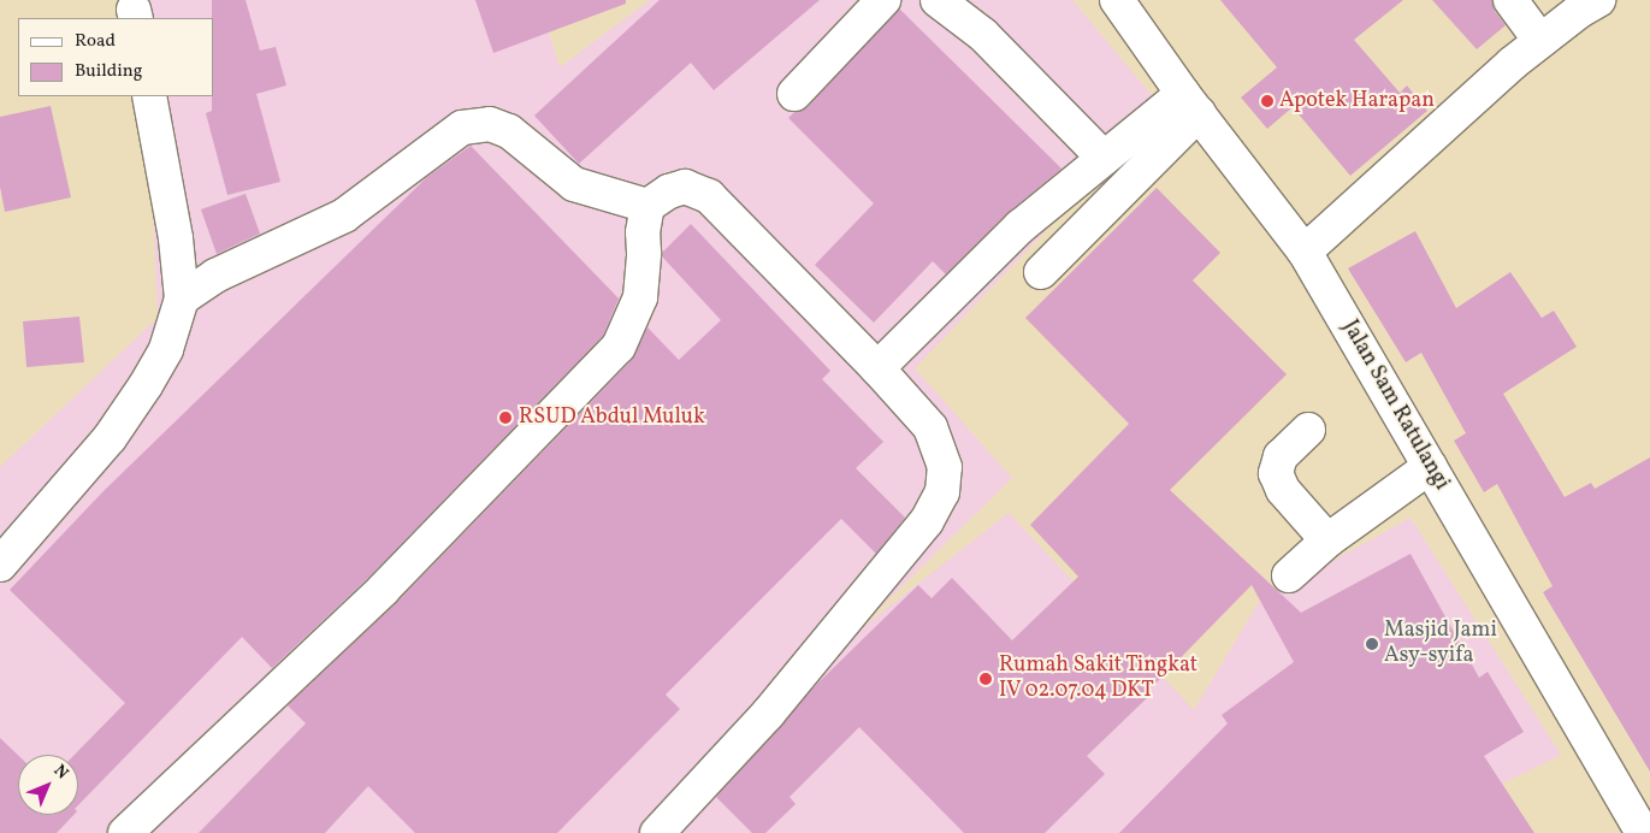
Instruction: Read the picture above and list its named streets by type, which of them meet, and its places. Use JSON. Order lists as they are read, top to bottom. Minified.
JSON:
{"streets":{"street":["Jalan Sam Ratulangi"]},"places":["Apotek Harapan","RSUD Abdul Muluk","Masjid Jami Asy-syifa","Rumah Sakit Tingkat IV 02.07.04 DKT"],"legend":["Road","Building"],"north":"top right"}
